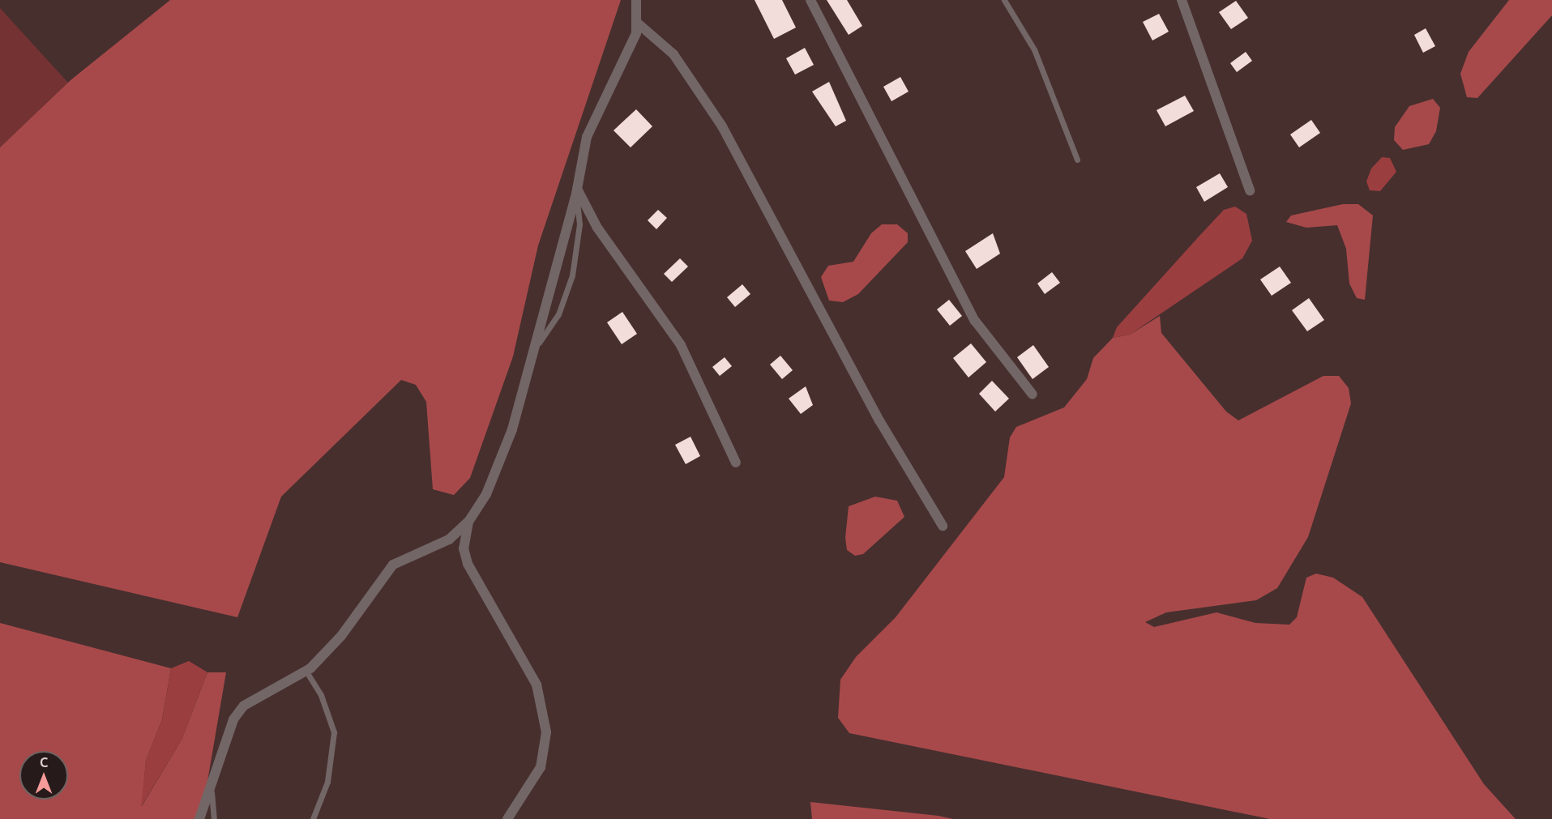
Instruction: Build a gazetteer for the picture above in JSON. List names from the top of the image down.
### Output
{
  "north": "top"
}
